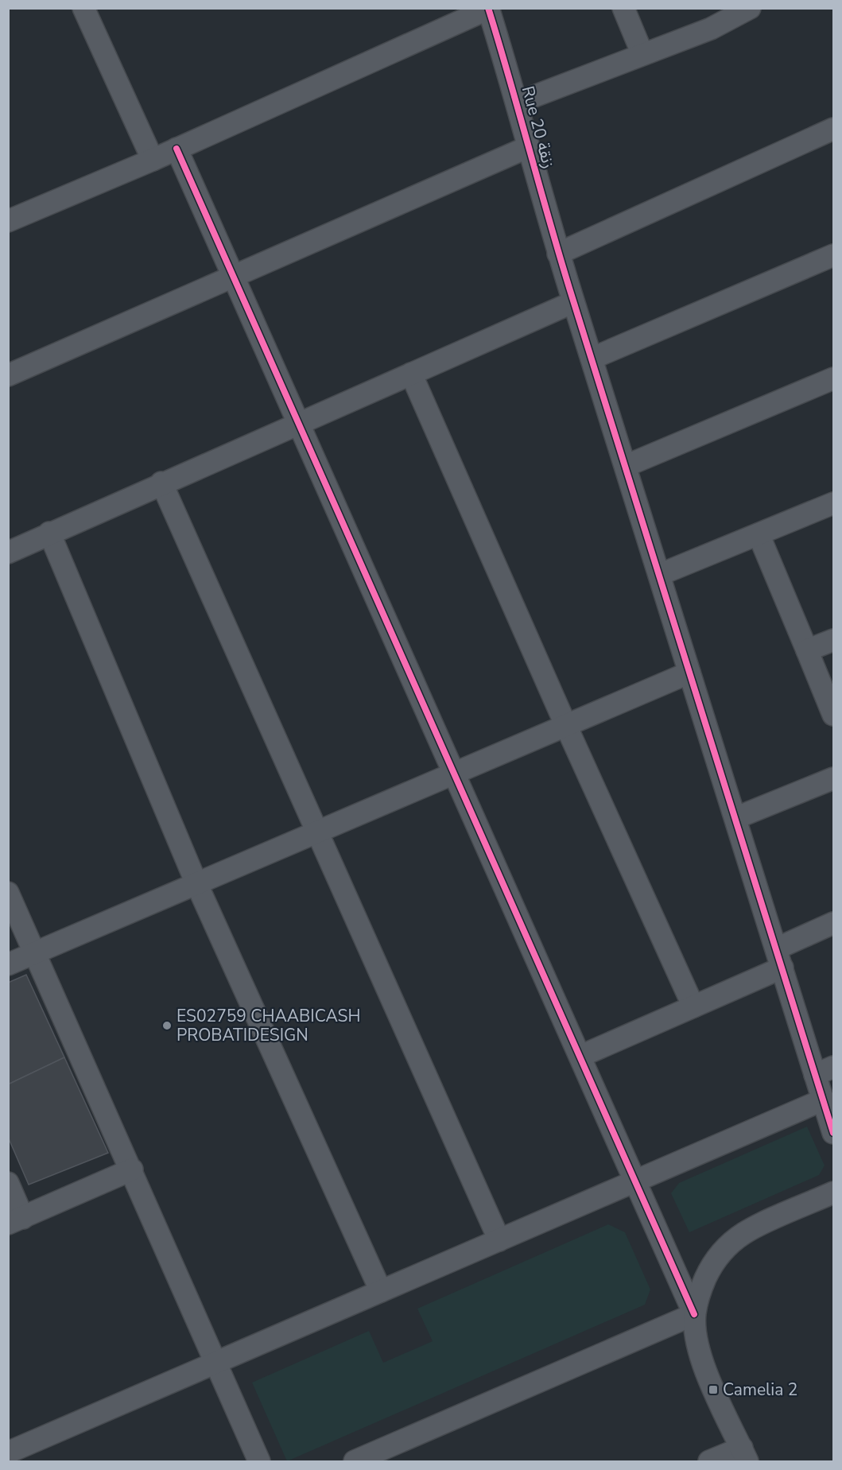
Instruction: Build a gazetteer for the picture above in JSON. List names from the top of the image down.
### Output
{
  "streets": {
    "street": ["Rue 20 زنقة"]
  },
  "places": {
    "other": ["ES02759 CHAABICASH PROBATIDESIGN"],
    "transit": ["Camelia 2"]
  }
}
